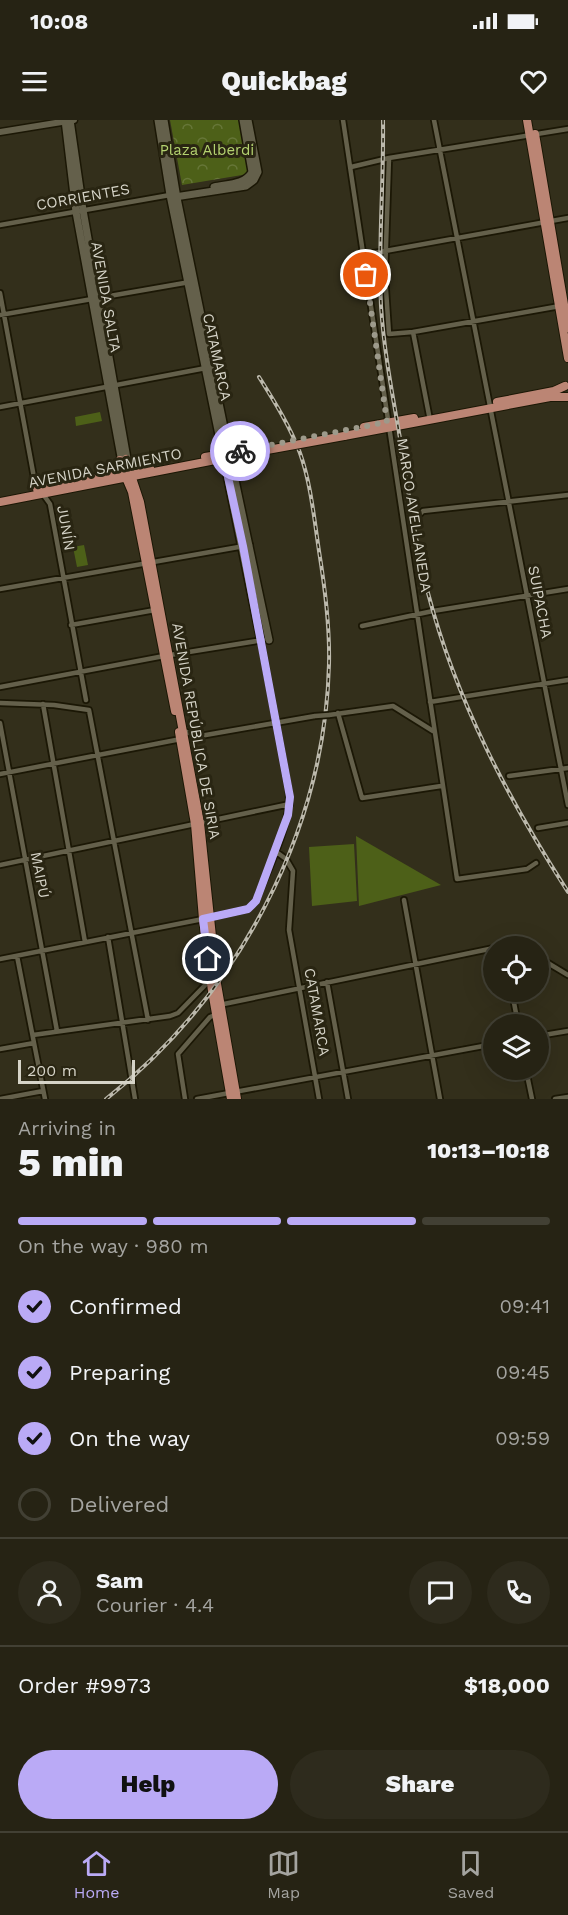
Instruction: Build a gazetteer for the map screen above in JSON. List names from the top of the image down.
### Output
{
  "streets": {
    "main road": [
      "CORRIENTES",
      "AVENIDA SALTA",
      "CATAMARCA",
      "AVENIDA SARMIENTO",
      "AVENIDA REPÚBLICA DE SIRIA"
    ],
    "street": [
      "MARCO AVELLANEDA",
      "JUNÍN",
      "SUIPACHA",
      "MAIPÚ"
    ]
  },
  "crossings": [
    ["CORRIENTES", "AVENIDA SALTA"],
    ["CORRIENTES", "CATAMARCA"],
    ["AVENIDA SALTA", "AVENIDA SARMIENTO"],
    ["AVENIDA SALTA", "AVENIDA REPÚBLICA DE SIRIA"],
    ["CATAMARCA", "AVENIDA SARMIENTO"],
    ["CATAMARCA", "AVENIDA REPÚBLICA DE SIRIA"],
    ["AVENIDA SARMIENTO", "MARCO AVELLANEDA"],
    ["AVENIDA SARMIENTO", "JUNÍN"],
    ["AVENIDA SARMIENTO", "SUIPACHA"],
    ["AVENIDA SARMIENTO", "AVENIDA REPÚBLICA DE SIRIA"]
  ],
  "parks": ["Plaza Alberdi"],
  "scale_bar": "200 m",
  "page": {
    "status": "10:08",
    "header": "Quickbag",
    "scale": "200 m",
    "heading": ["5 min", "Arriving in", "10:13–10:18"],
    "panel": [
      "Sam",
      "Courier · 4.4",
      "Order #9973",
      "$18,000"
    ],
    "bar": "On the way · 980 m",
    "list": [
      ["Confirmed", "09:41"],
      ["Preparing", "09:45"],
      ["On the way", "09:59"],
      "Delivered"
    ],
    "buttons": ["Help", "Share"],
    "tabs": ["Home", "Map", "Saved"]
  }
}
